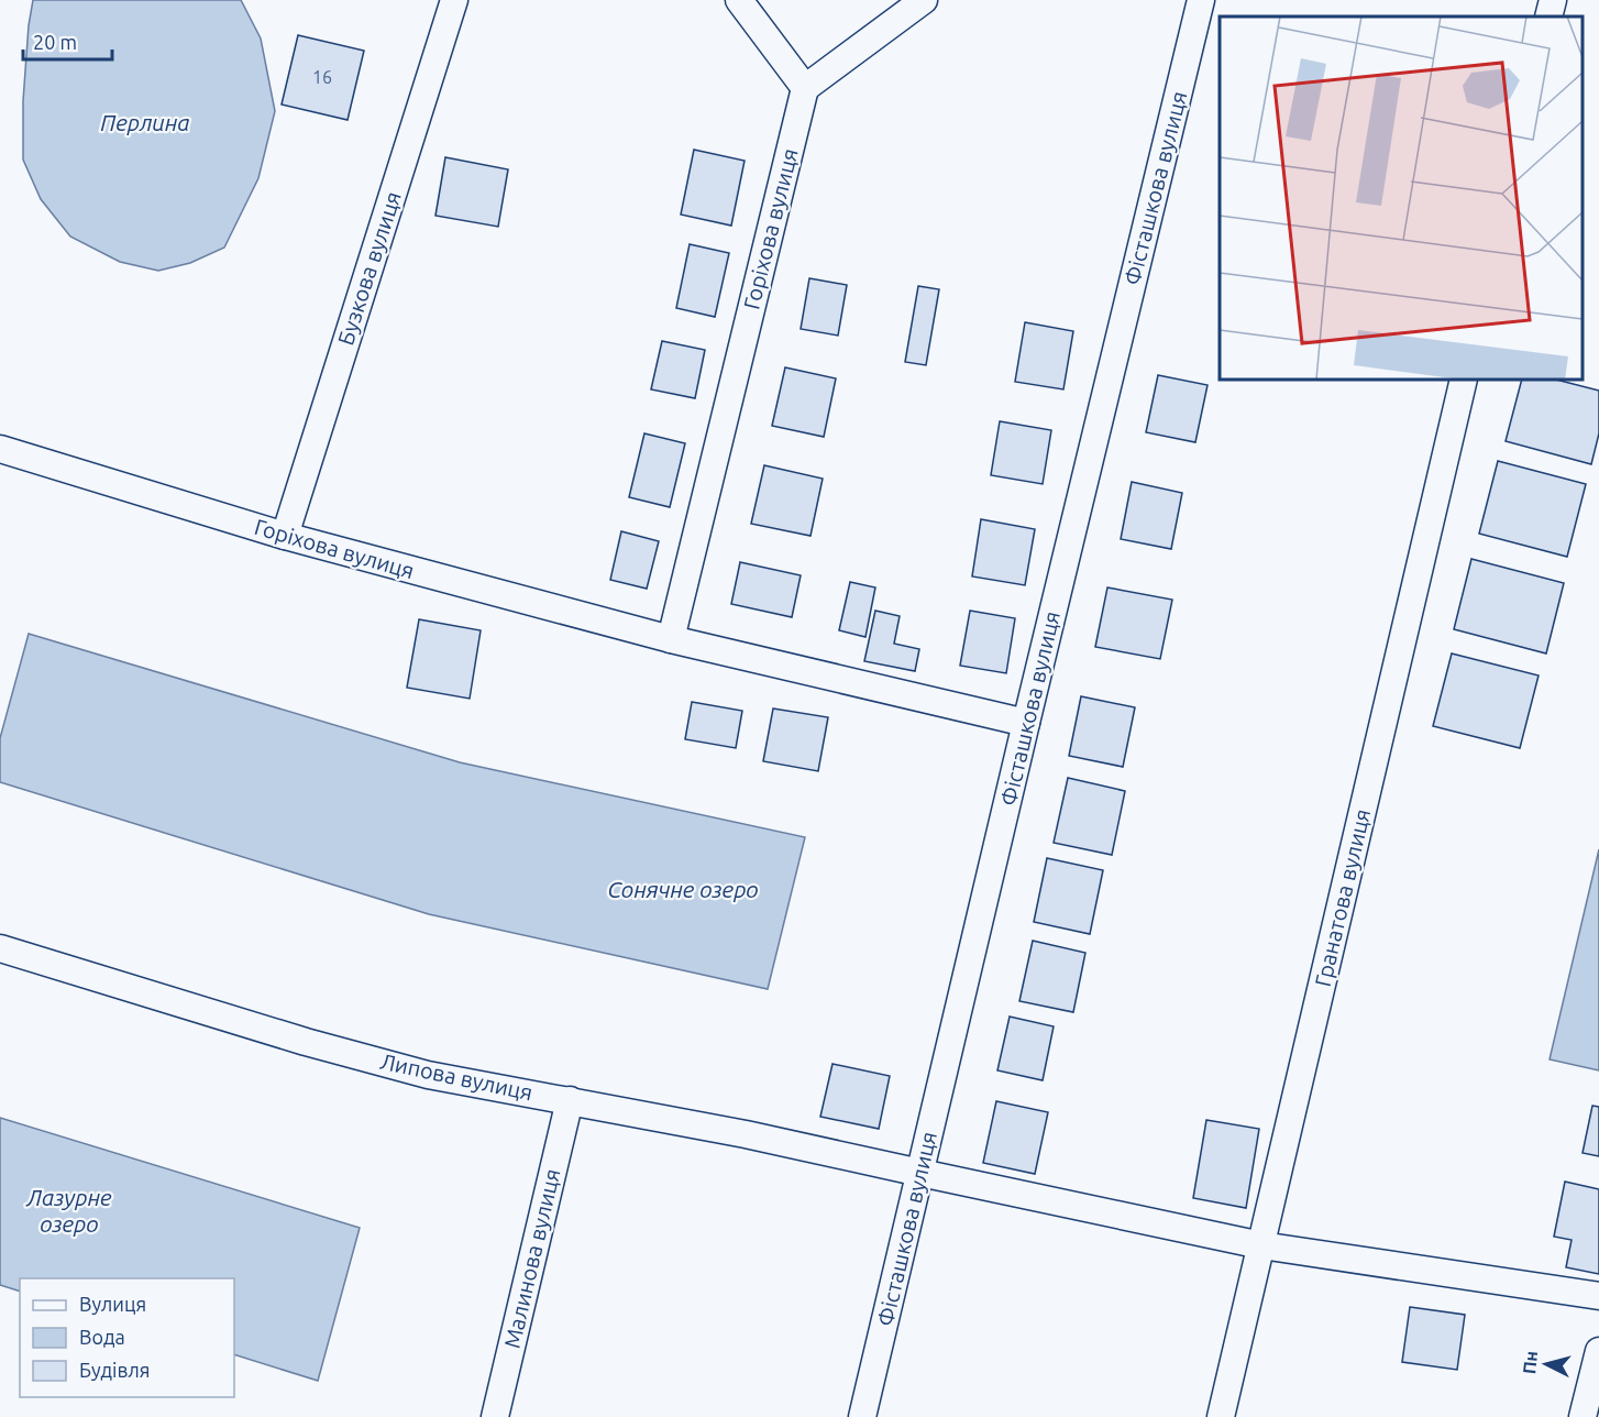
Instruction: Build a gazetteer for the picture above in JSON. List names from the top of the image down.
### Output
{
  "streets": {
    "street": [
      "Фісташкова вулиця",
      "Горіхова вулиця",
      "Бузкова вулиця",
      "Гранатова вулиця",
      "Липова вулиця",
      "Малинова вулиця"
    ]
  },
  "crossings": [
    ["Фісташкова вулиця", "Горіхова вулиця"],
    ["Фісташкова вулиця", "Липова вулиця"],
    ["Горіхова вулиця", "Бузкова вулиця"],
    ["Гранатова вулиця", "Липова вулиця"],
    ["Липова вулиця", "Малинова вулиця"]
  ],
  "water": ["Перлина", "Сонячне озеро", "Лазурне озеро"],
  "house_numbers": ["16"],
  "legend": ["Вулиця", "Вода", "Будівля"],
  "scale_bar": "20 m",
  "north": "left"
}
